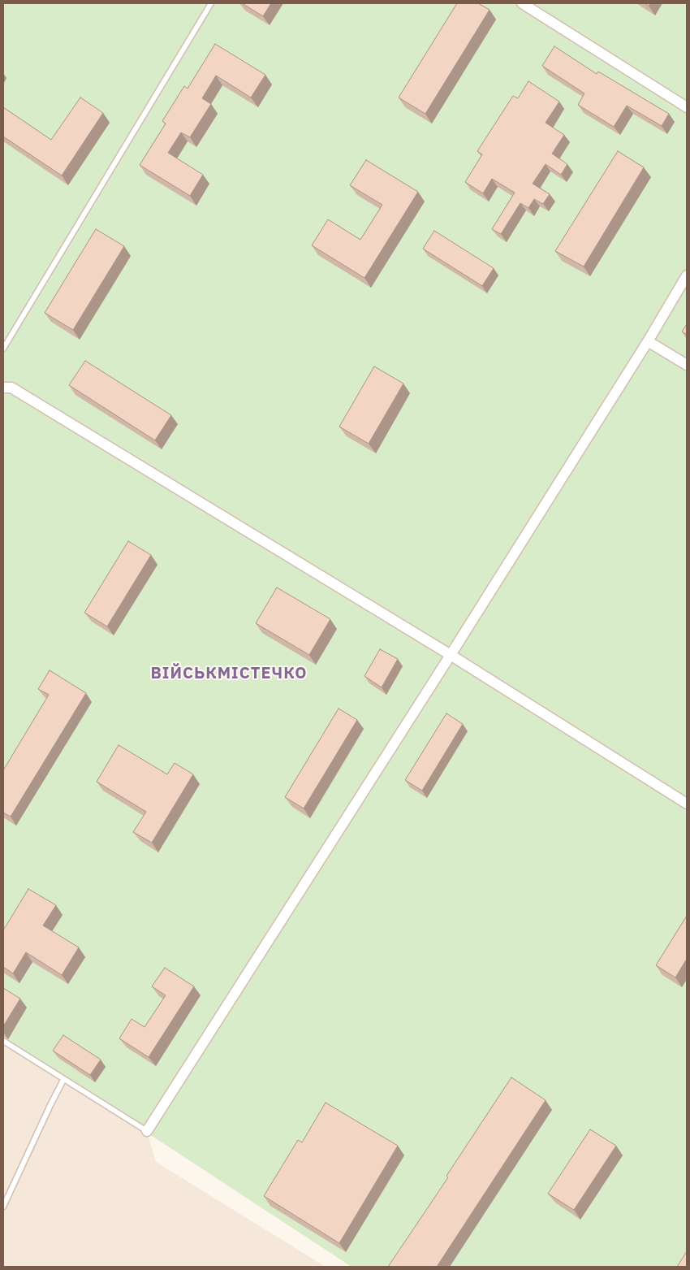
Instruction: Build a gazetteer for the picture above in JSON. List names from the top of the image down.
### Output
{
  "districts": ["ВІЙСЬКМІСТЕЧКО"]
}
